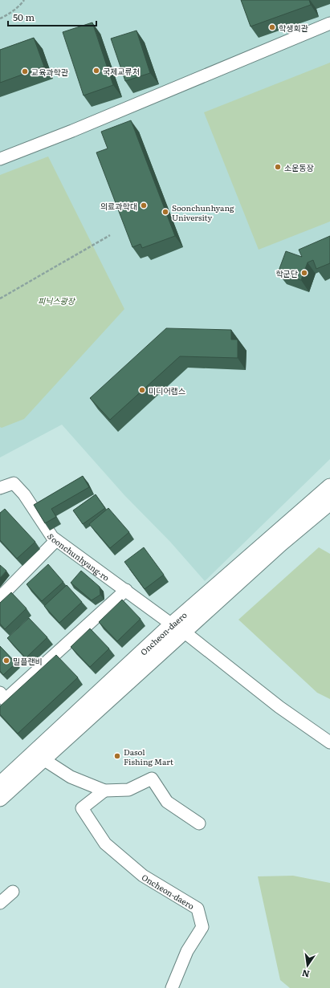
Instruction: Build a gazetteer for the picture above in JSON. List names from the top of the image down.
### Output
{
  "streets": {
    "main road": ["Oncheon-daero"],
    "street": ["Soonchunhyang-ro"]
  },
  "crossings": [
    ["Soonchunhyang-ro", "Oncheon-daero"]
  ],
  "parks": ["피닉스광장"],
  "places": [
    "학생회관",
    "국제교류처",
    "교육과학관",
    "소운동장",
    "의료과학대",
    "Soonchunhyang University",
    "학군단",
    "미디어랩스",
    "밀플랜비",
    "Dasol Fishing Mart"
  ],
  "scale_bar": "50 m",
  "north": "bottom"
}
